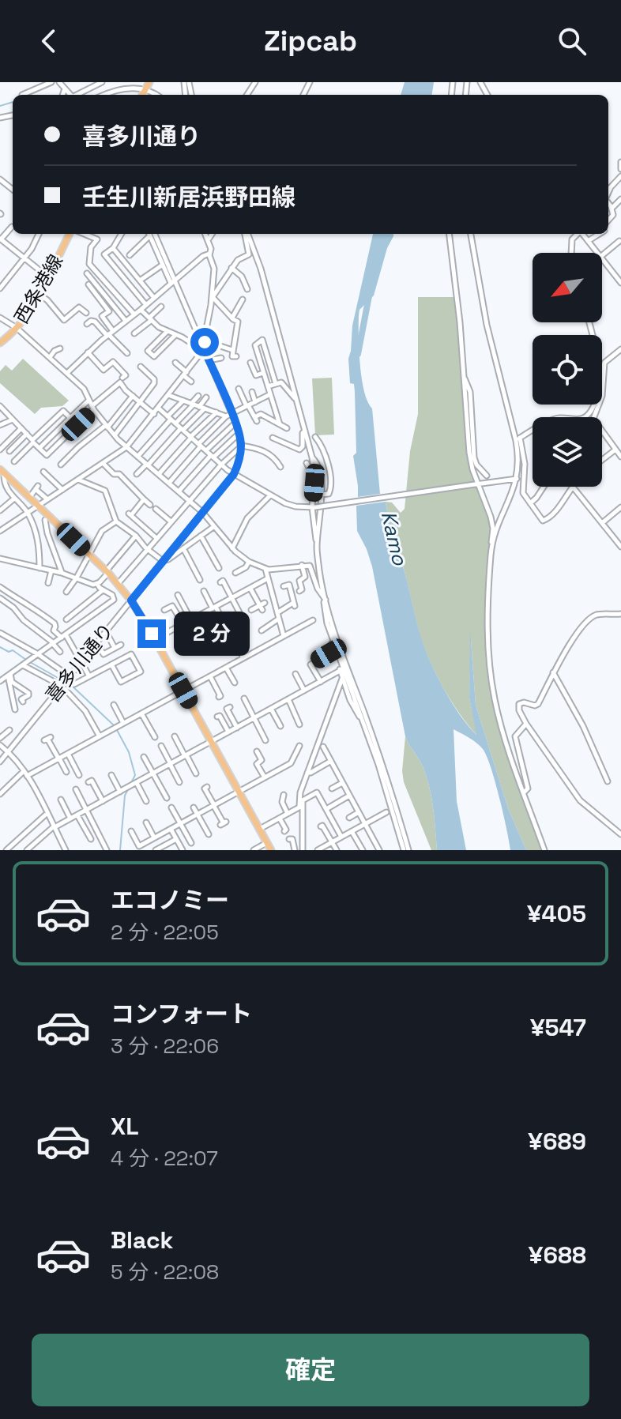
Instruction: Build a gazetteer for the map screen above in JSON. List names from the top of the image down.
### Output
{
  "streets": {
    "main road": ["西条港線"],
    "street": ["喜多川通り"]
  },
  "water": ["Kamo"],
  "north": "bottom left",
  "page": {
    "header": "Zipcab",
    "banner": ["喜多川通り", "壬生川新居浜野田線"],
    "bubble": "2 分",
    "list": [
      {
        "name": "エコノミー",
        "note": "2 分 · 22:05",
        "value": "¥405"
      },
      {
        "name": "コンフォート",
        "note": "3 分 · 22:06",
        "value": "¥547"
      },
      {
        "name": "XL",
        "note": "4 分 · 22:07",
        "value": "¥689"
      },
      {
        "name": "Black",
        "note": "5 分 · 22:08",
        "value": "¥688"
      }
    ],
    "buttons": "確定"
  }
}
